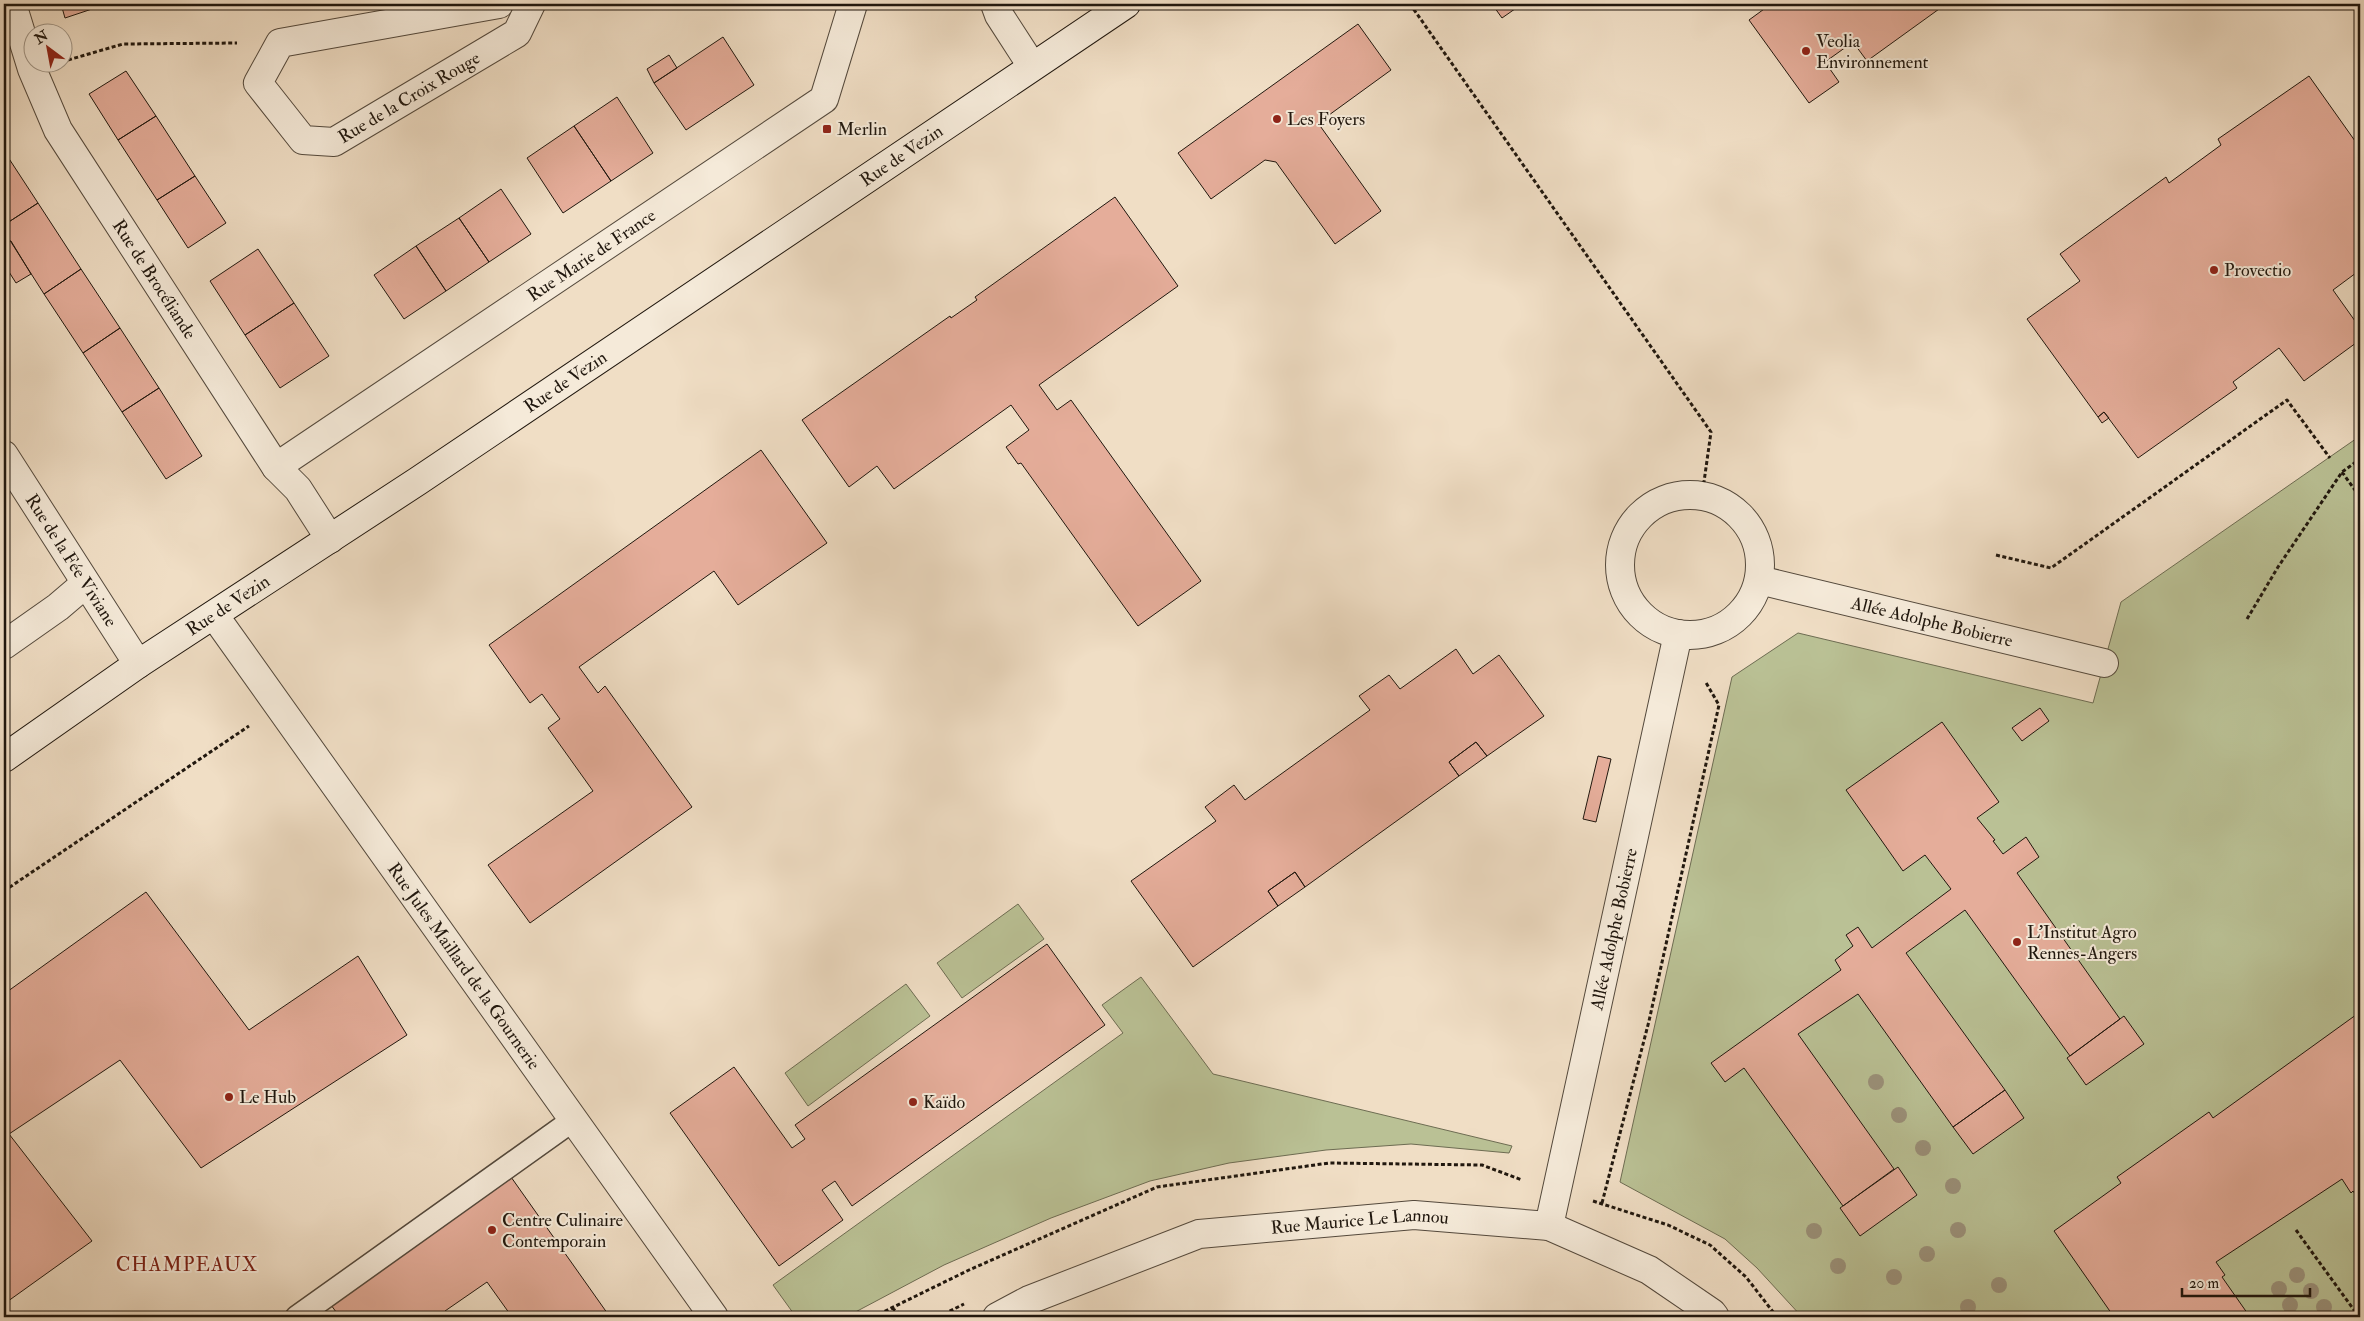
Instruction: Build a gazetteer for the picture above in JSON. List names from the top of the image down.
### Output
{
  "streets": {
    "street": [
      "Rue de la Croix Rouge",
      "Rue de Vezin",
      "Rue Marie de France",
      "Rue de Brocéliande",
      "Rue de la Fée Viviane",
      "Allée Adolphe Bobierre",
      "Rue Jules Maillard de la Gournerie",
      "Rue Maurice Le Lannou"
    ]
  },
  "crossings": [
    ["Rue de Vezin", "Rue de Brocéliande"],
    ["Rue de Vezin", "Rue de la Fée Viviane"],
    ["Rue de Vezin", "Rue Jules Maillard de la Gournerie"],
    ["Rue Marie de France", "Rue de Brocéliande"],
    ["Allée Adolphe Bobierre", "Rue Maurice Le Lannou"]
  ],
  "districts": ["CHAMPEAUX"],
  "places": {
    "other": [
      "Veolia Environnement",
      "Les Foyers",
      "Provectio",
      "L'Institut Agro Rennes-Angers",
      "Le Hub",
      "Kaïdo",
      "Centre Culinaire Contemporain"
    ],
    "transit": ["Merlin"]
  },
  "scale_bar": "20 m",
  "north": "top left"
}
